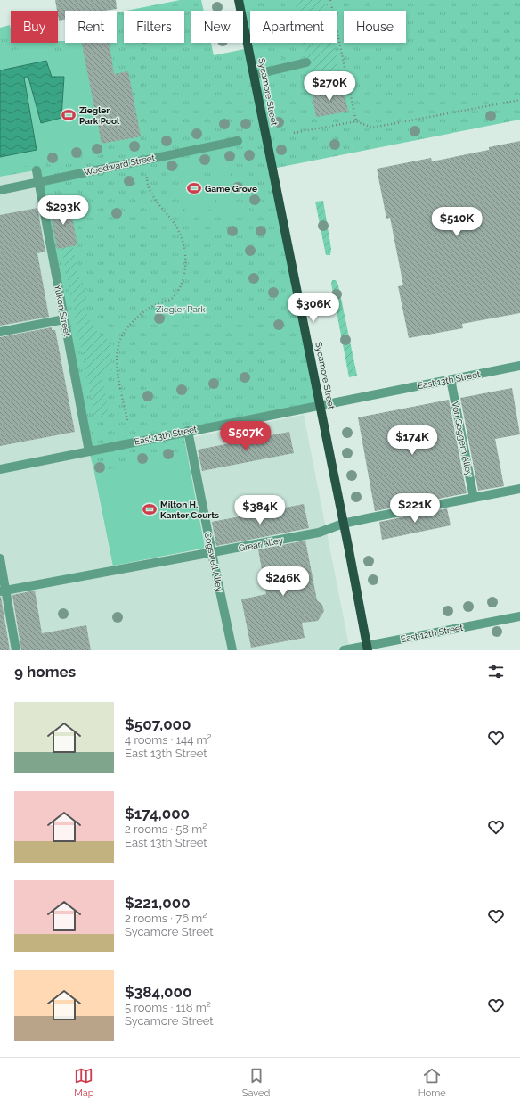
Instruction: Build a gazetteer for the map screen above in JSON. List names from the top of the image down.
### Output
{
  "streets": {
    "main road": ["Sycamore Street"],
    "street": [
      "Woodward Street",
      "Yukon Street",
      "East 13th Street",
      "Von Seggern Alley",
      "Grear Alley",
      "Cogswell Alley",
      "East 12th Street"
    ]
  },
  "crossings": [
    ["Sycamore Street", "East 13th Street"],
    ["Sycamore Street", "Grear Alley"],
    ["Sycamore Street", "East 12th Street"],
    ["Woodward Street", "Yukon Street"],
    ["Yukon Street", "East 13th Street"],
    ["East 13th Street", "Von Seggern Alley"],
    ["East 13th Street", "Cogswell Alley"],
    ["Von Seggern Alley", "Grear Alley"],
    ["Grear Alley", "Cogswell Alley"]
  ],
  "parks": ["Ziegler Park"],
  "places": {
    "sports": ["Ziegler Park Pool", "Game Grove", "Milton H. Kantor Courts"]
  },
  "page": {
    "chip": [
      "Buy",
      "Rent",
      "Filters",
      "New",
      "Apartment",
      "House"
    ],
    "price": [
      "$270K",
      "$293K",
      "$510K",
      "$306K",
      "$507K",
      "$174K",
      "$221K",
      "$384K",
      "$246K"
    ],
    "heading": "9 homes",
    "list": [
      {
        "name": "$507,000",
        "note": "4 rooms · 144 m² · East 13th Street"
      },
      {
        "name": "$174,000",
        "note": "2 rooms · 58 m² · East 13th Street"
      },
      {
        "name": "$221,000",
        "note": "2 rooms · 76 m² · Sycamore Street"
      },
      {
        "name": "$384,000",
        "note": "5 rooms · 118 m² · Sycamore Street"
      }
    ],
    "tabs": ["Map", "Saved", "Home"]
  }
}
